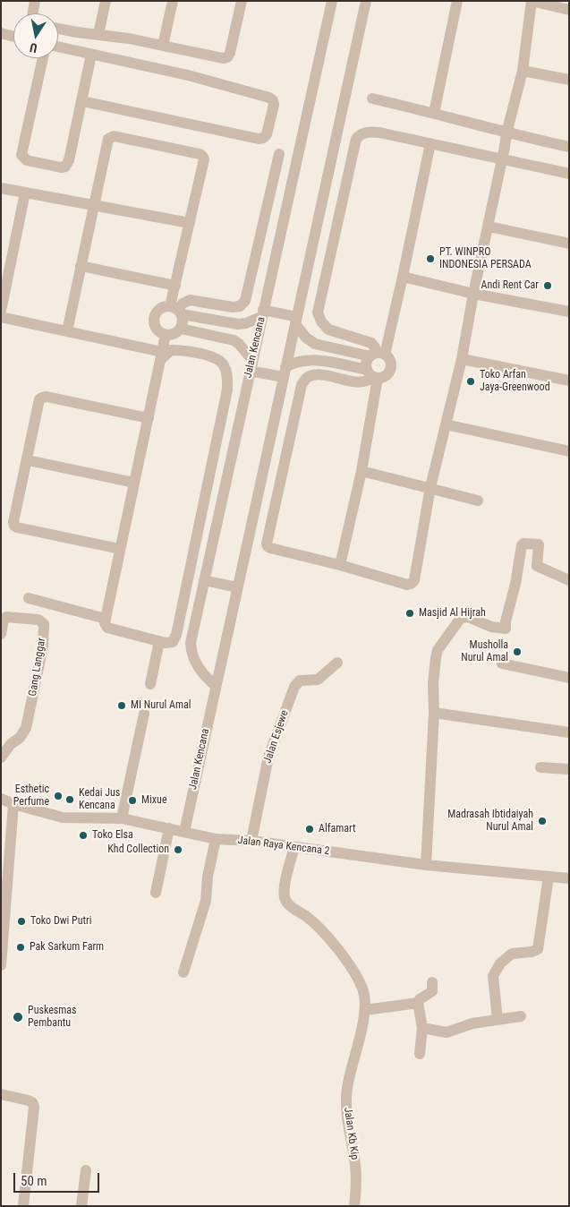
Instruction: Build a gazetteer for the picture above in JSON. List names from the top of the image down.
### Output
{
  "streets": {
    "street": [
      "Jalan Kencana",
      "Gang Langgar",
      "Jalan Esjewe",
      "Jalan Raya Kencana 2",
      "Jalan Kb Kip"
    ]
  },
  "crossings": [
    ["Jalan Kencana", "Jalan Raya Kencana 2"],
    ["Jalan Esjewe", "Jalan Raya Kencana 2"]
  ],
  "places": [
    "PT. WINPRO INDONESIA PERSADA",
    "Andi Rent Car",
    "Toko Arfan Jaya-Greenwood",
    "Masjid Al Hijrah",
    "Musholla Nurul Amal",
    "MI Nurul Amal",
    "Esthetic Perfume",
    "Kedai Jus Kencana",
    "Mixue",
    "Madrasah Ibtidaiyah Nurul Amal",
    "Alfamart",
    "Toko Elsa",
    "Khd Collection",
    "Toko Dwi Putri",
    "Pak Sarkum Farm",
    "Puskesmas Pembantu"
  ],
  "scale_bar": "50 m",
  "north": "bottom"
}
